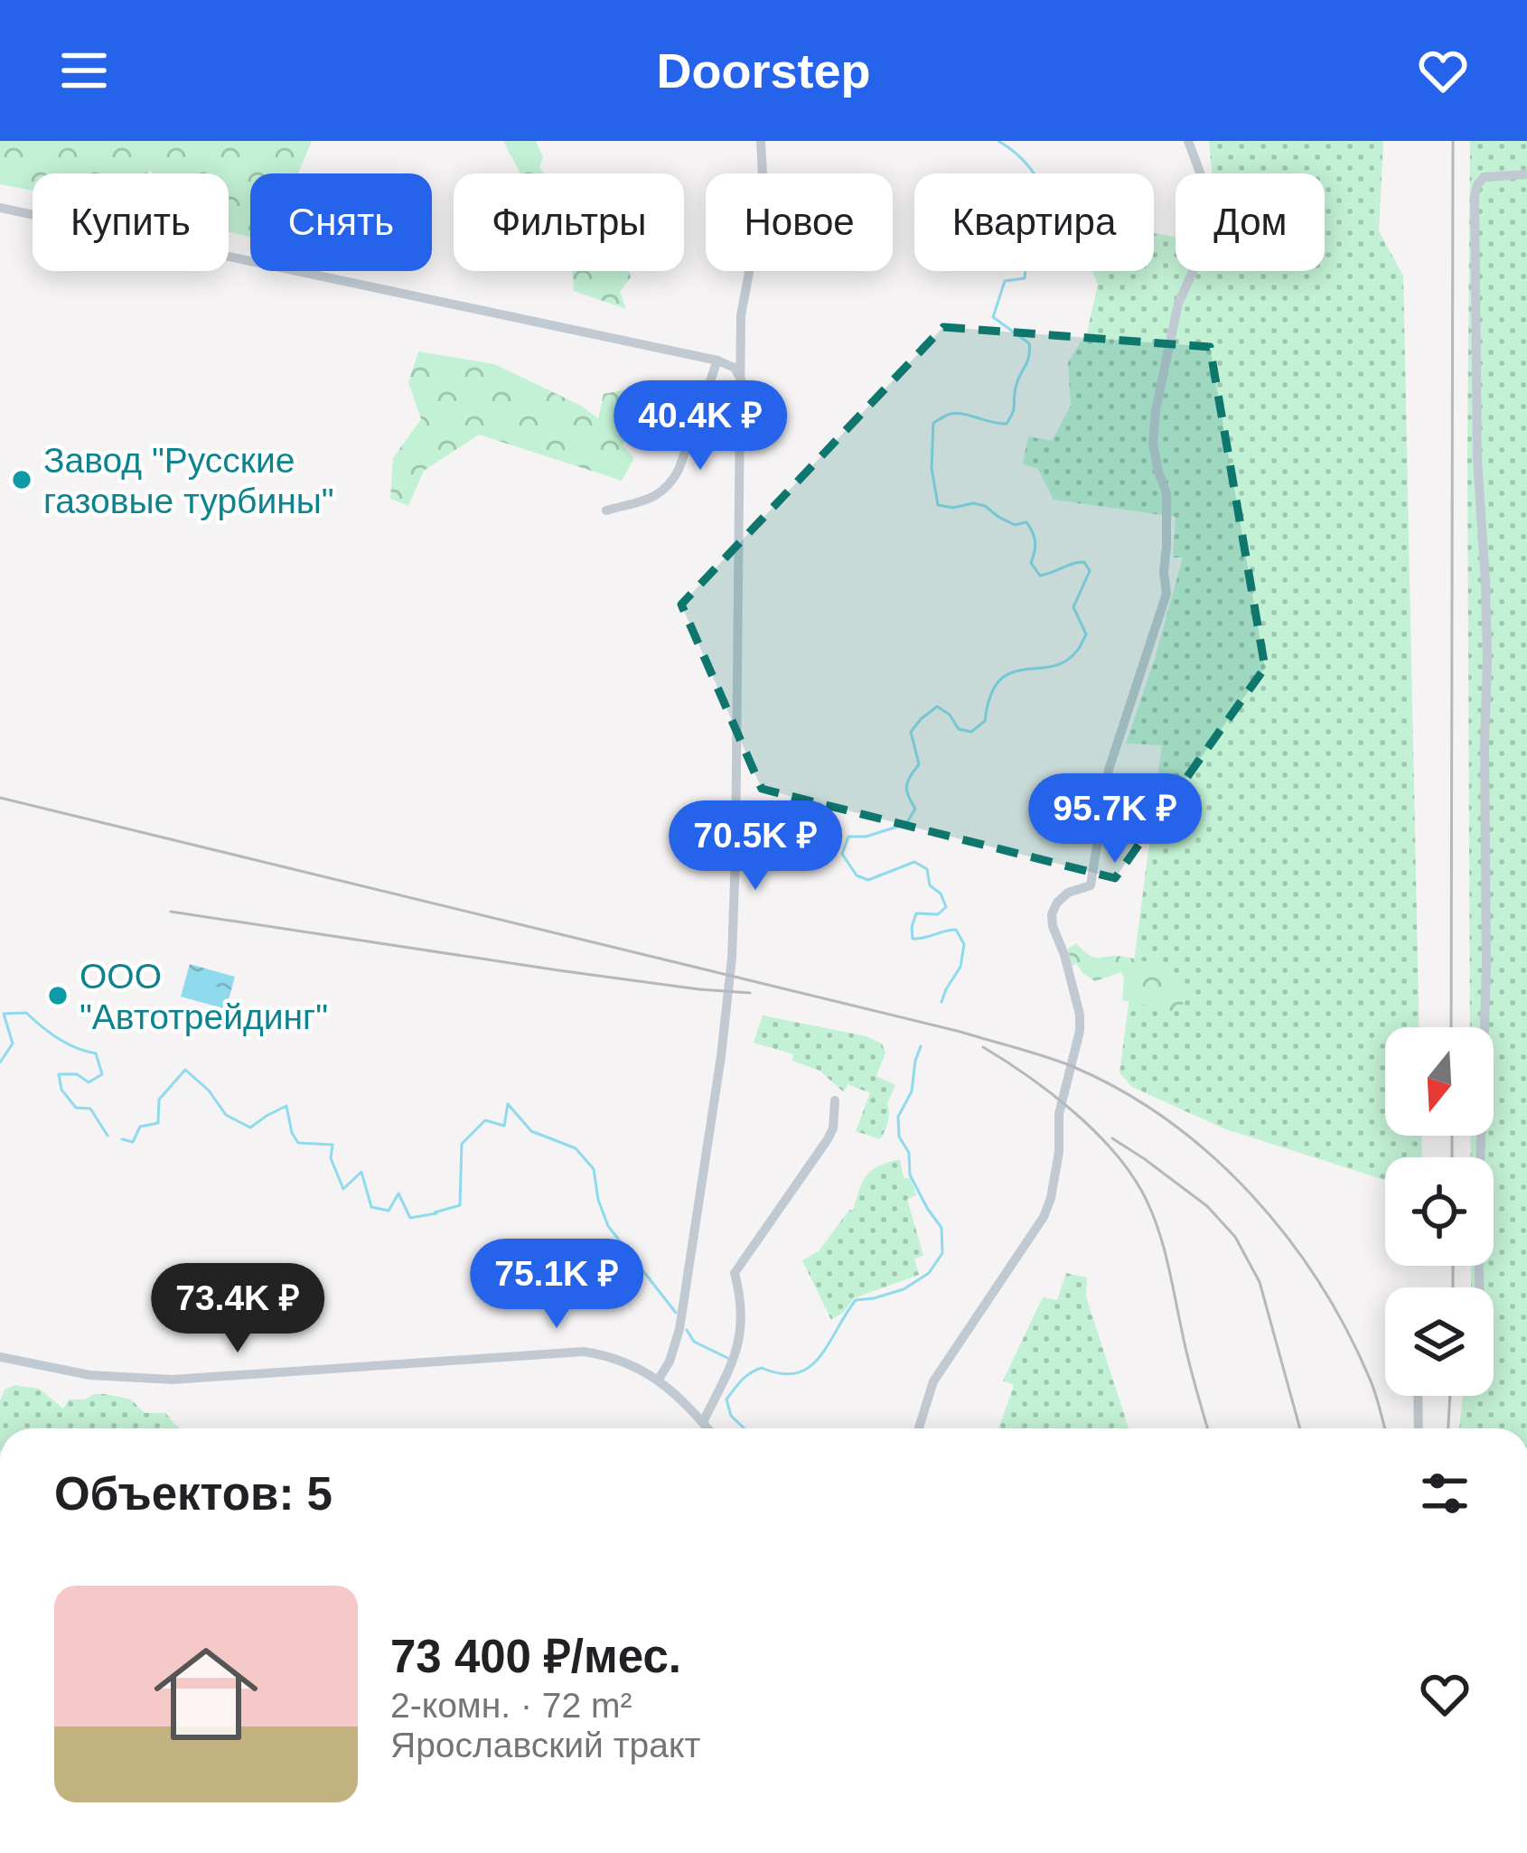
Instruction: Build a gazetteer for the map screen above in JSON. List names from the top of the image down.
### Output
{
  "places": ["Завод \"Русские газовые турбины\"", "ООО \"Автотрейдинг\""],
  "north": "bottom",
  "page": {
    "header": "Doorstep",
    "chip": [
      "Купить",
      "Снять",
      "Фильтры",
      "Новое",
      "Квартира",
      "Дом"
    ],
    "price": [
      "40.4K ₽",
      "95.7K ₽",
      "70.5K ₽",
      "75.1K ₽",
      "73.4K ₽"
    ],
    "heading": "Объектов: 5",
    "list": [
      {
        "name": "73 400 ₽/мес.",
        "note": "2-комн. · 72 m² · Ярославский тракт"
      }
    ]
  }
}
